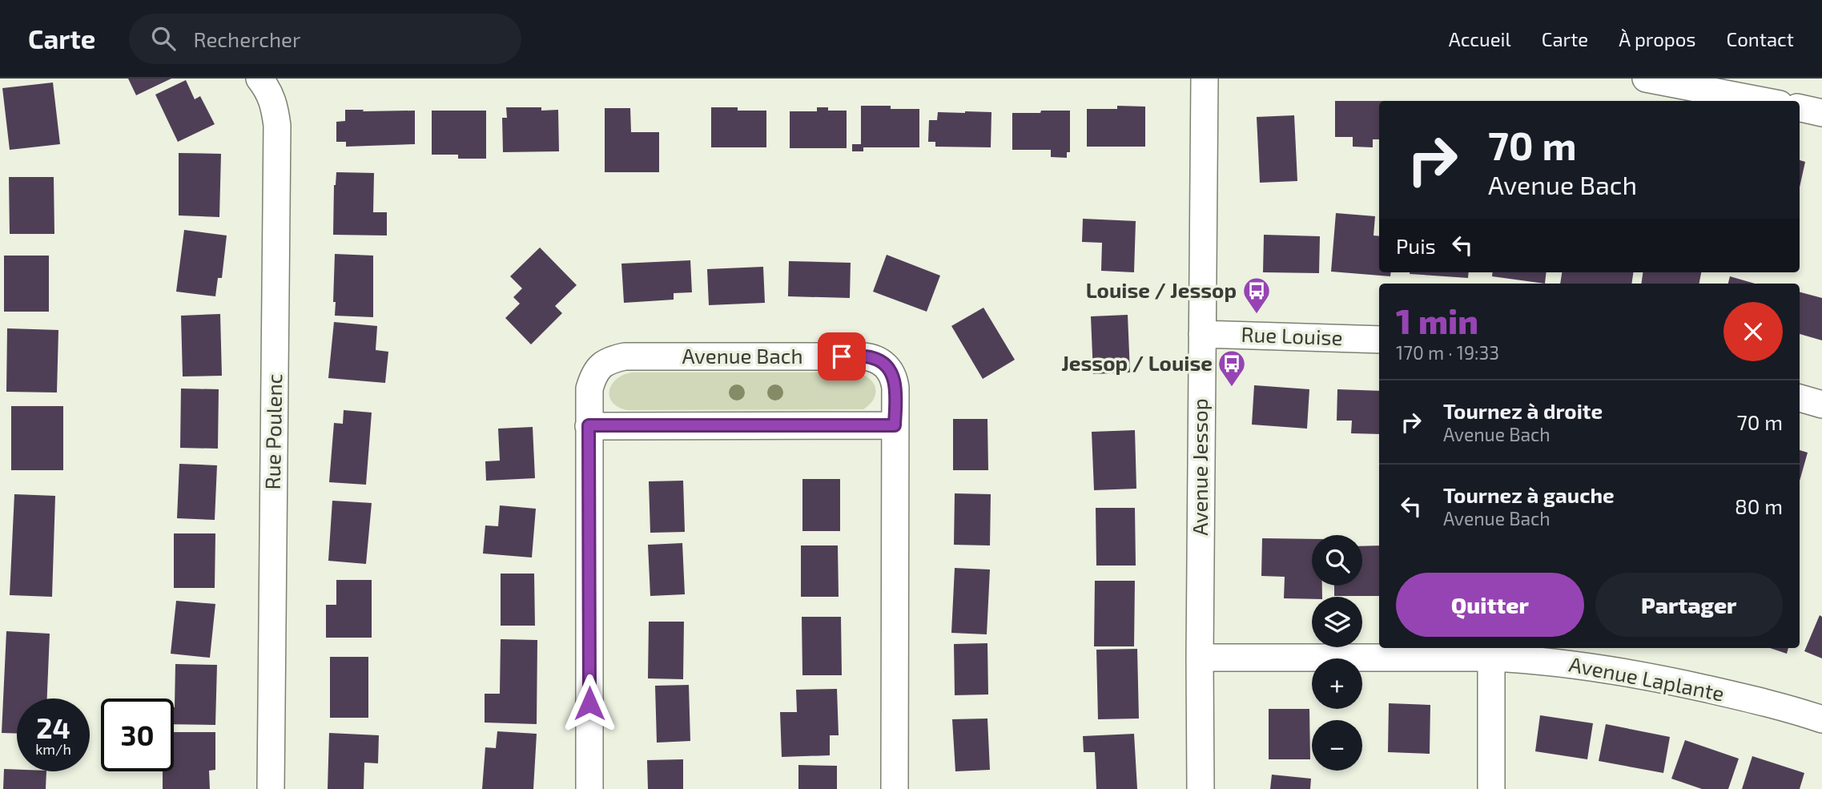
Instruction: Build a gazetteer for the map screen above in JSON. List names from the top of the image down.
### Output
{
  "streets": {
    "street": [
      "Rue Louise",
      "Avenue Bach",
      "Rue Poulenc",
      "Avenue Jessop",
      "Avenue Laplante"
    ]
  },
  "crossings": [
    ["Rue Louise", "Avenue Jessop"],
    ["Avenue Jessop", "Avenue Laplante"]
  ],
  "places": {
    "bus stop": ["Louise / Jessop", "Jessop / Louise"]
  },
  "page": {
    "header": "Carte",
    "search": "Rechercher",
    "nav": [
      "Accueil",
      "Carte",
      "À propos",
      "Contact"
    ],
    "turn": ["70 m", "Avenue Bach"],
    "then": "Puis",
    "heading": ["1 min", "170 m · 19:33"],
    "list": [
      {
        "name": "Tournez à droite",
        "note": "Avenue Bach",
        "value": "70 m"
      },
      {
        "name": "Tournez à gauche",
        "note": "Avenue Bach",
        "value": "80 m"
      }
    ],
    "map_buttons": ["+", "−"],
    "buttons": ["Quitter", "Partager"],
    "speed": "24 km/h",
    "limit": "30"
  }
}
